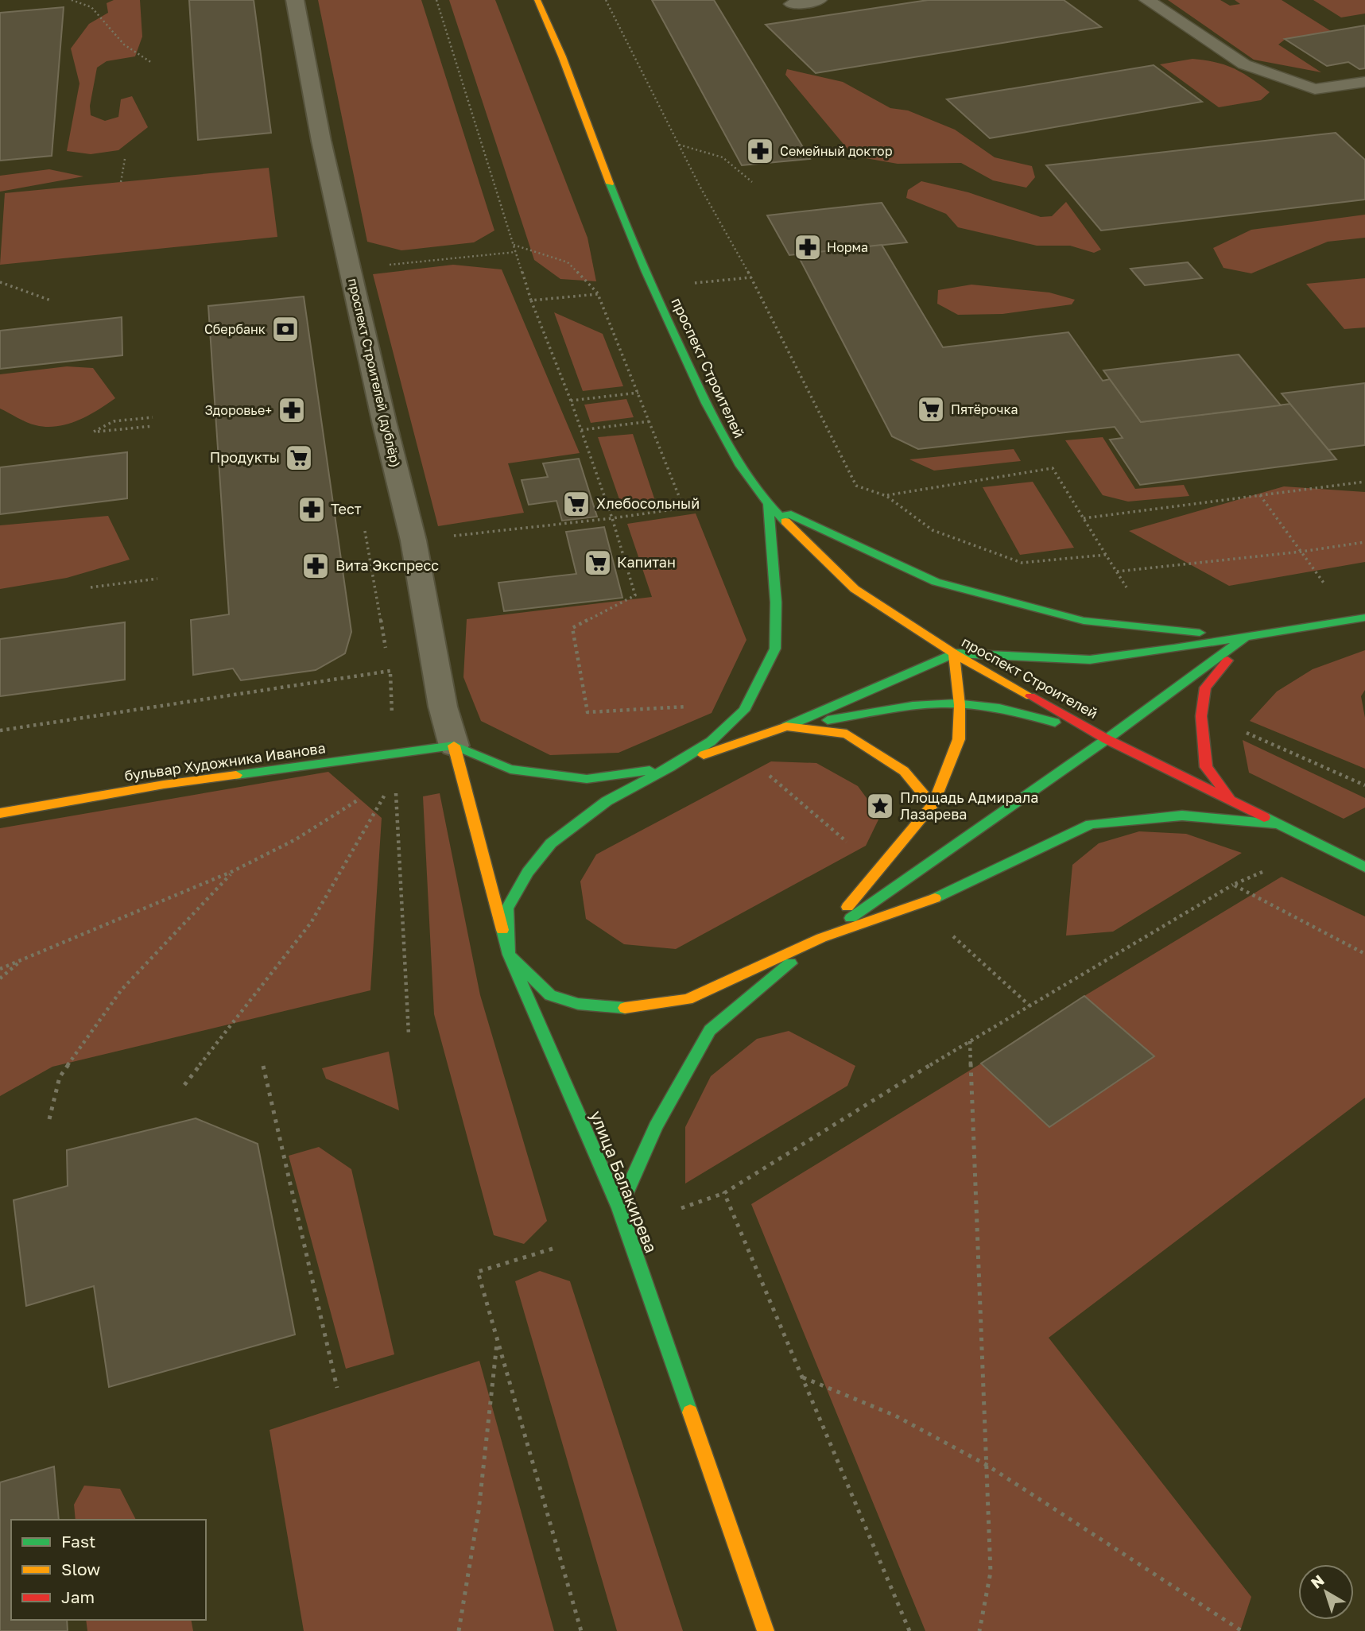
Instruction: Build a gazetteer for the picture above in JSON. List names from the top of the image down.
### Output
{
  "streets": {
    "street": [
      "проспект Строителей",
      "проспект Строителей (дублёр)",
      "бульвар Художника Иванова",
      "улица Балакирева"
    ]
  },
  "crossings": [
    ["проспект Строителей (дублёр)", "бульвар Художника Иванова"],
    ["проспект Строителей (дублёр)", "улица Балакирева"],
    ["бульвар Художника Иванова", "улица Балакирева"]
  ],
  "places": {
    "pharmacy": [
      "Семейный доктор",
      "Норма",
      "Здоровье+",
      "Тест",
      "Вита Экспресс"
    ],
    "bank": ["Сбербанк"],
    "supermarket": [
      "Пятёрочка",
      "Продукты",
      "Хлебосольный",
      "Капитан"
    ],
    "place": ["Площадь Адмирала Лазарева"]
  },
  "legend": ["Fast", "Slow", "Jam"],
  "north": "top left"
}
